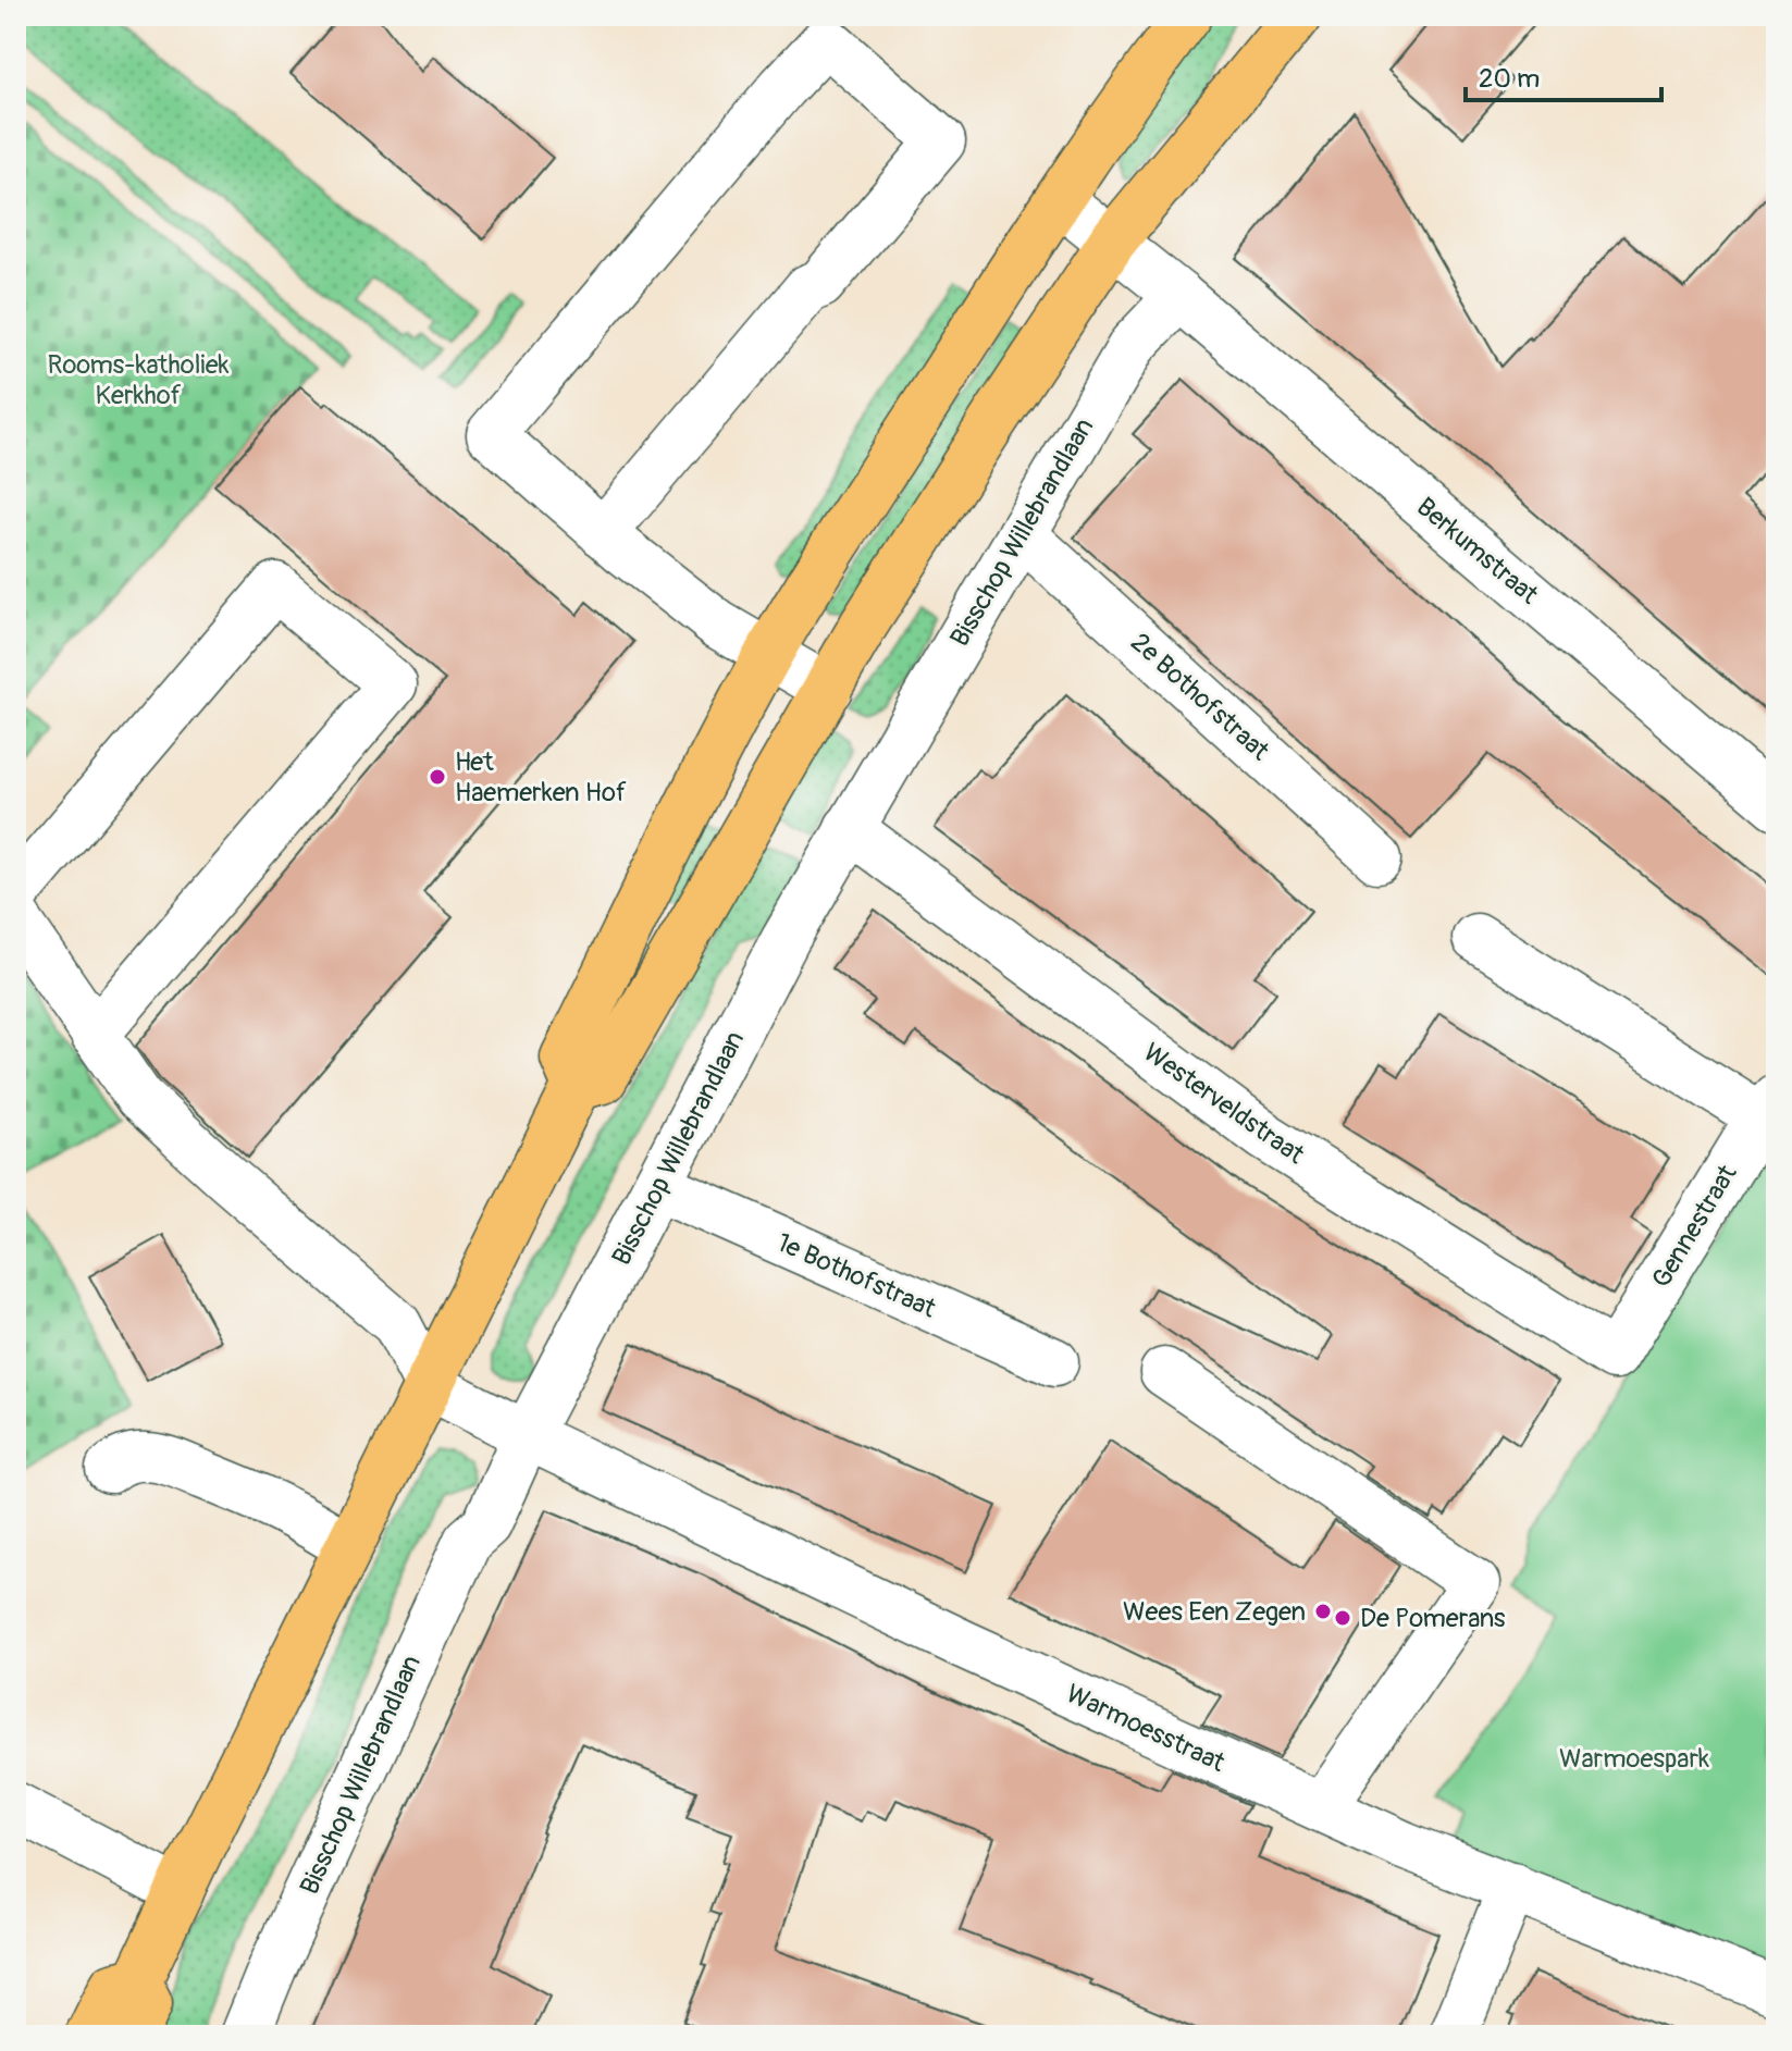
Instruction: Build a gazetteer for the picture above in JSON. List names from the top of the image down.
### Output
{
  "streets": {
    "street": [
      "Bisschop Willebrandlaan",
      "Berkumstraat",
      "2e Bothofstraat",
      "Westerveldstraat",
      "Gennestraat",
      "1e Bothofstraat",
      "Warmoesstraat"
    ]
  },
  "crossings": [
    ["Bisschop Willebrandlaan", "Berkumstraat"],
    ["Bisschop Willebrandlaan", "2e Bothofstraat"],
    ["Bisschop Willebrandlaan", "Westerveldstraat"],
    ["Bisschop Willebrandlaan", "1e Bothofstraat"],
    ["Bisschop Willebrandlaan", "Warmoesstraat"],
    ["Westerveldstraat", "Gennestraat"]
  ],
  "parks": ["Rooms-katholiek Kerkhof", "Warmoespark"],
  "places": ["Het Haemerken Hof", "Wees Een Zegen", "De Pomerans"],
  "scale_bar": "20 m"
}
